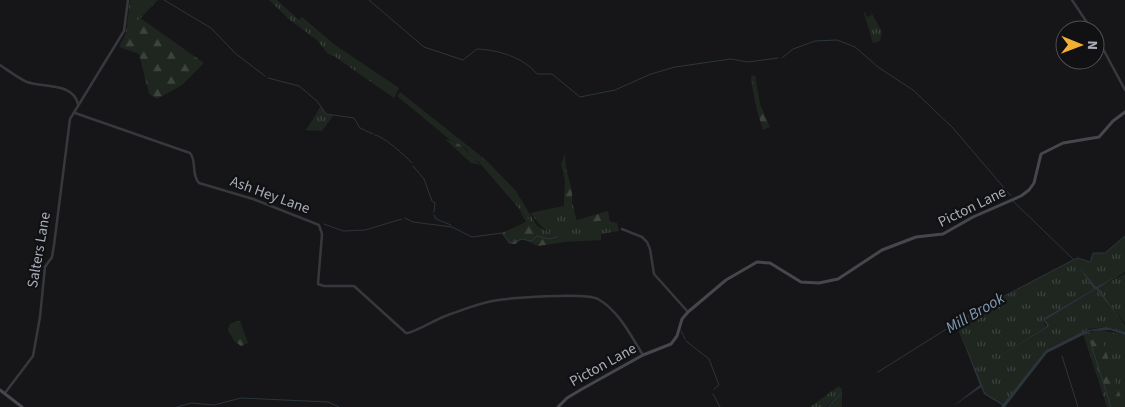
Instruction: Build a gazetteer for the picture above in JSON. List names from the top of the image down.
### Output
{
  "streets": {
    "street": ["Ash Hey Lane", "Picton Lane", "Salters Lane"]
  },
  "crossings": [
    ["Ash Hey Lane", "Picton Lane"],
    ["Ash Hey Lane", "Salters Lane"]
  ],
  "water": ["Mill Brook"],
  "north": "right"
}
